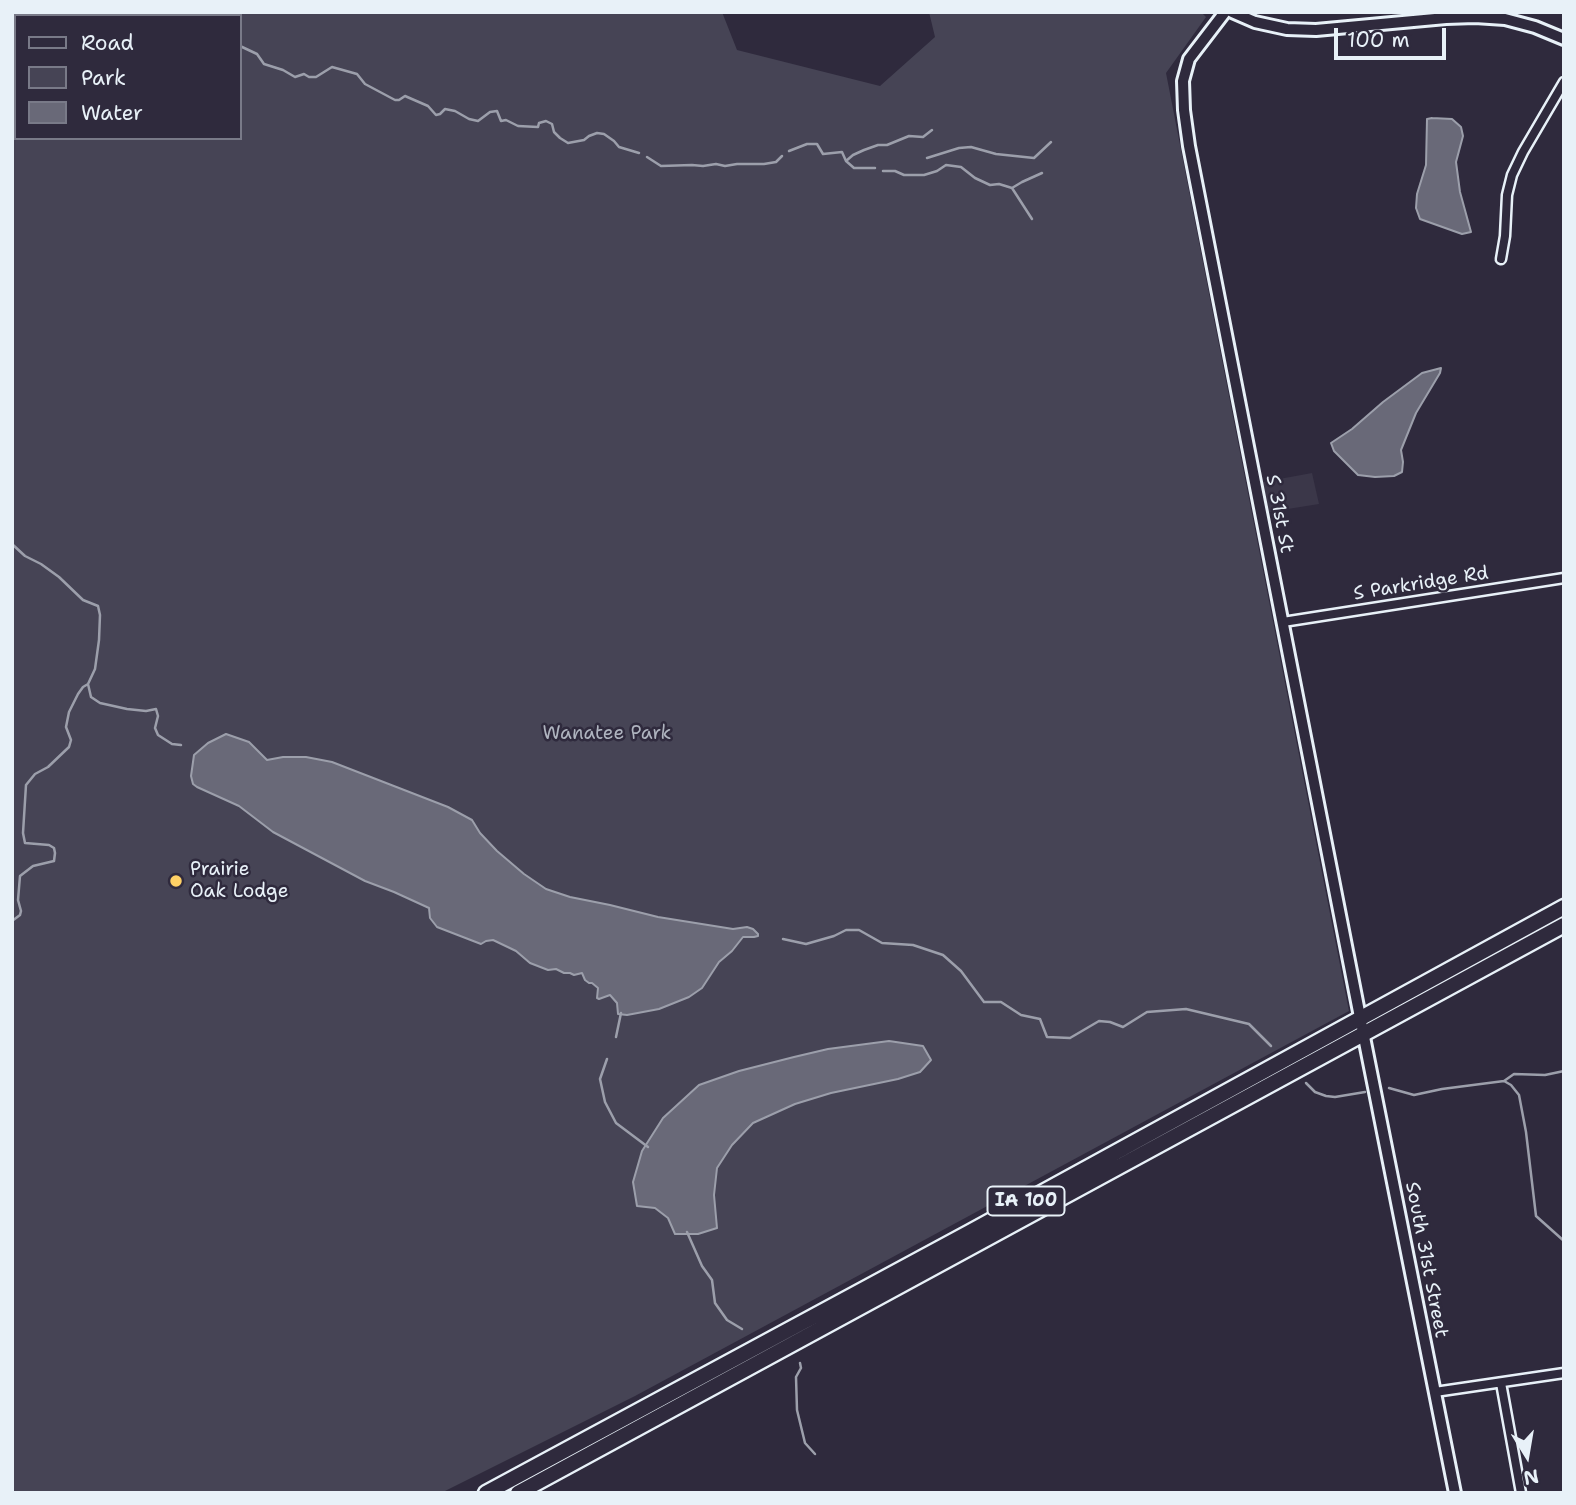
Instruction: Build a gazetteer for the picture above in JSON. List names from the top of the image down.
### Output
{
  "streets": {
    "highway": ["IA 100"],
    "street": ["S 31st St", "S Parkridge Rd", "South 31st Street"]
  },
  "crossings": [
    ["S 31st St", "S Parkridge Rd"],
    ["S 31st St", "IA 100"],
    ["S 31st St", "South 31st Street"],
    ["IA 100", "South 31st Street"]
  ],
  "parks": ["Wanatee Park"],
  "places": ["Prairie Oak Lodge"],
  "legend": ["Road", "Park", "Water"],
  "scale_bar": "100 m",
  "north": "bottom"
}
